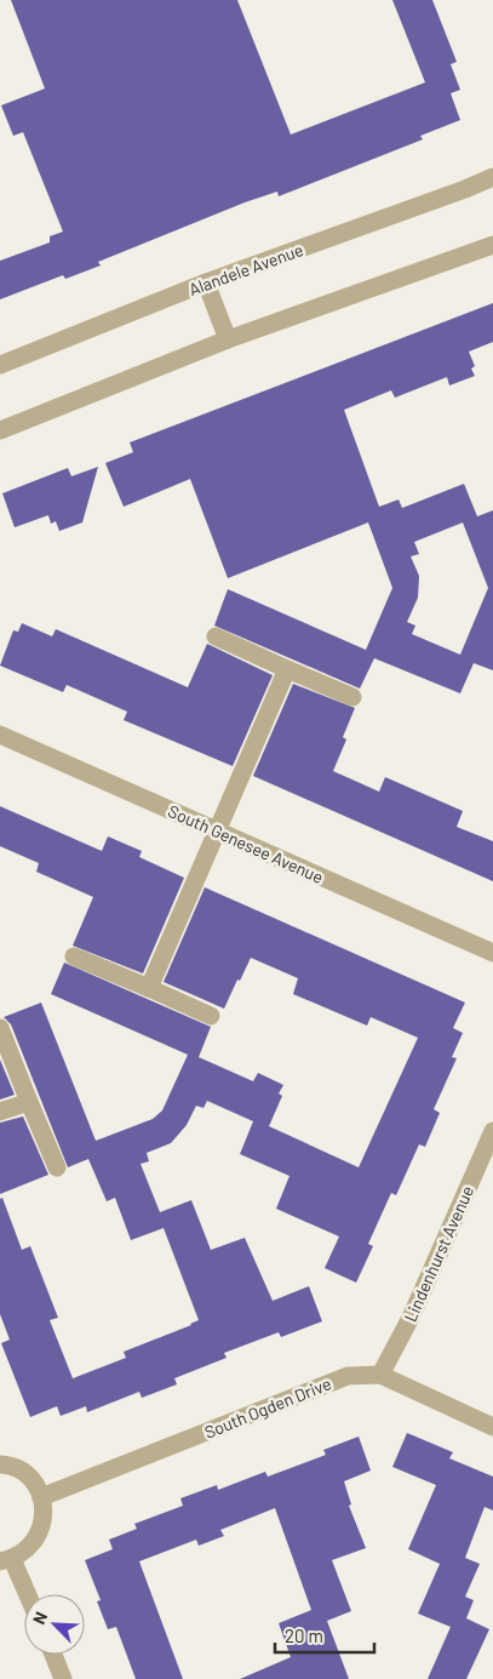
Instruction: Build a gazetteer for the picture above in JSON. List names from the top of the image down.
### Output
{
  "streets": {
    "street": [
      "Alandele Avenue",
      "South Genesee Avenue",
      "Lindenhurst Avenue",
      "South Ogden Drive"
    ]
  },
  "crossings": [
    ["Lindenhurst Avenue", "South Ogden Drive"]
  ],
  "scale_bar": "20 m",
  "north": "top left"
}
